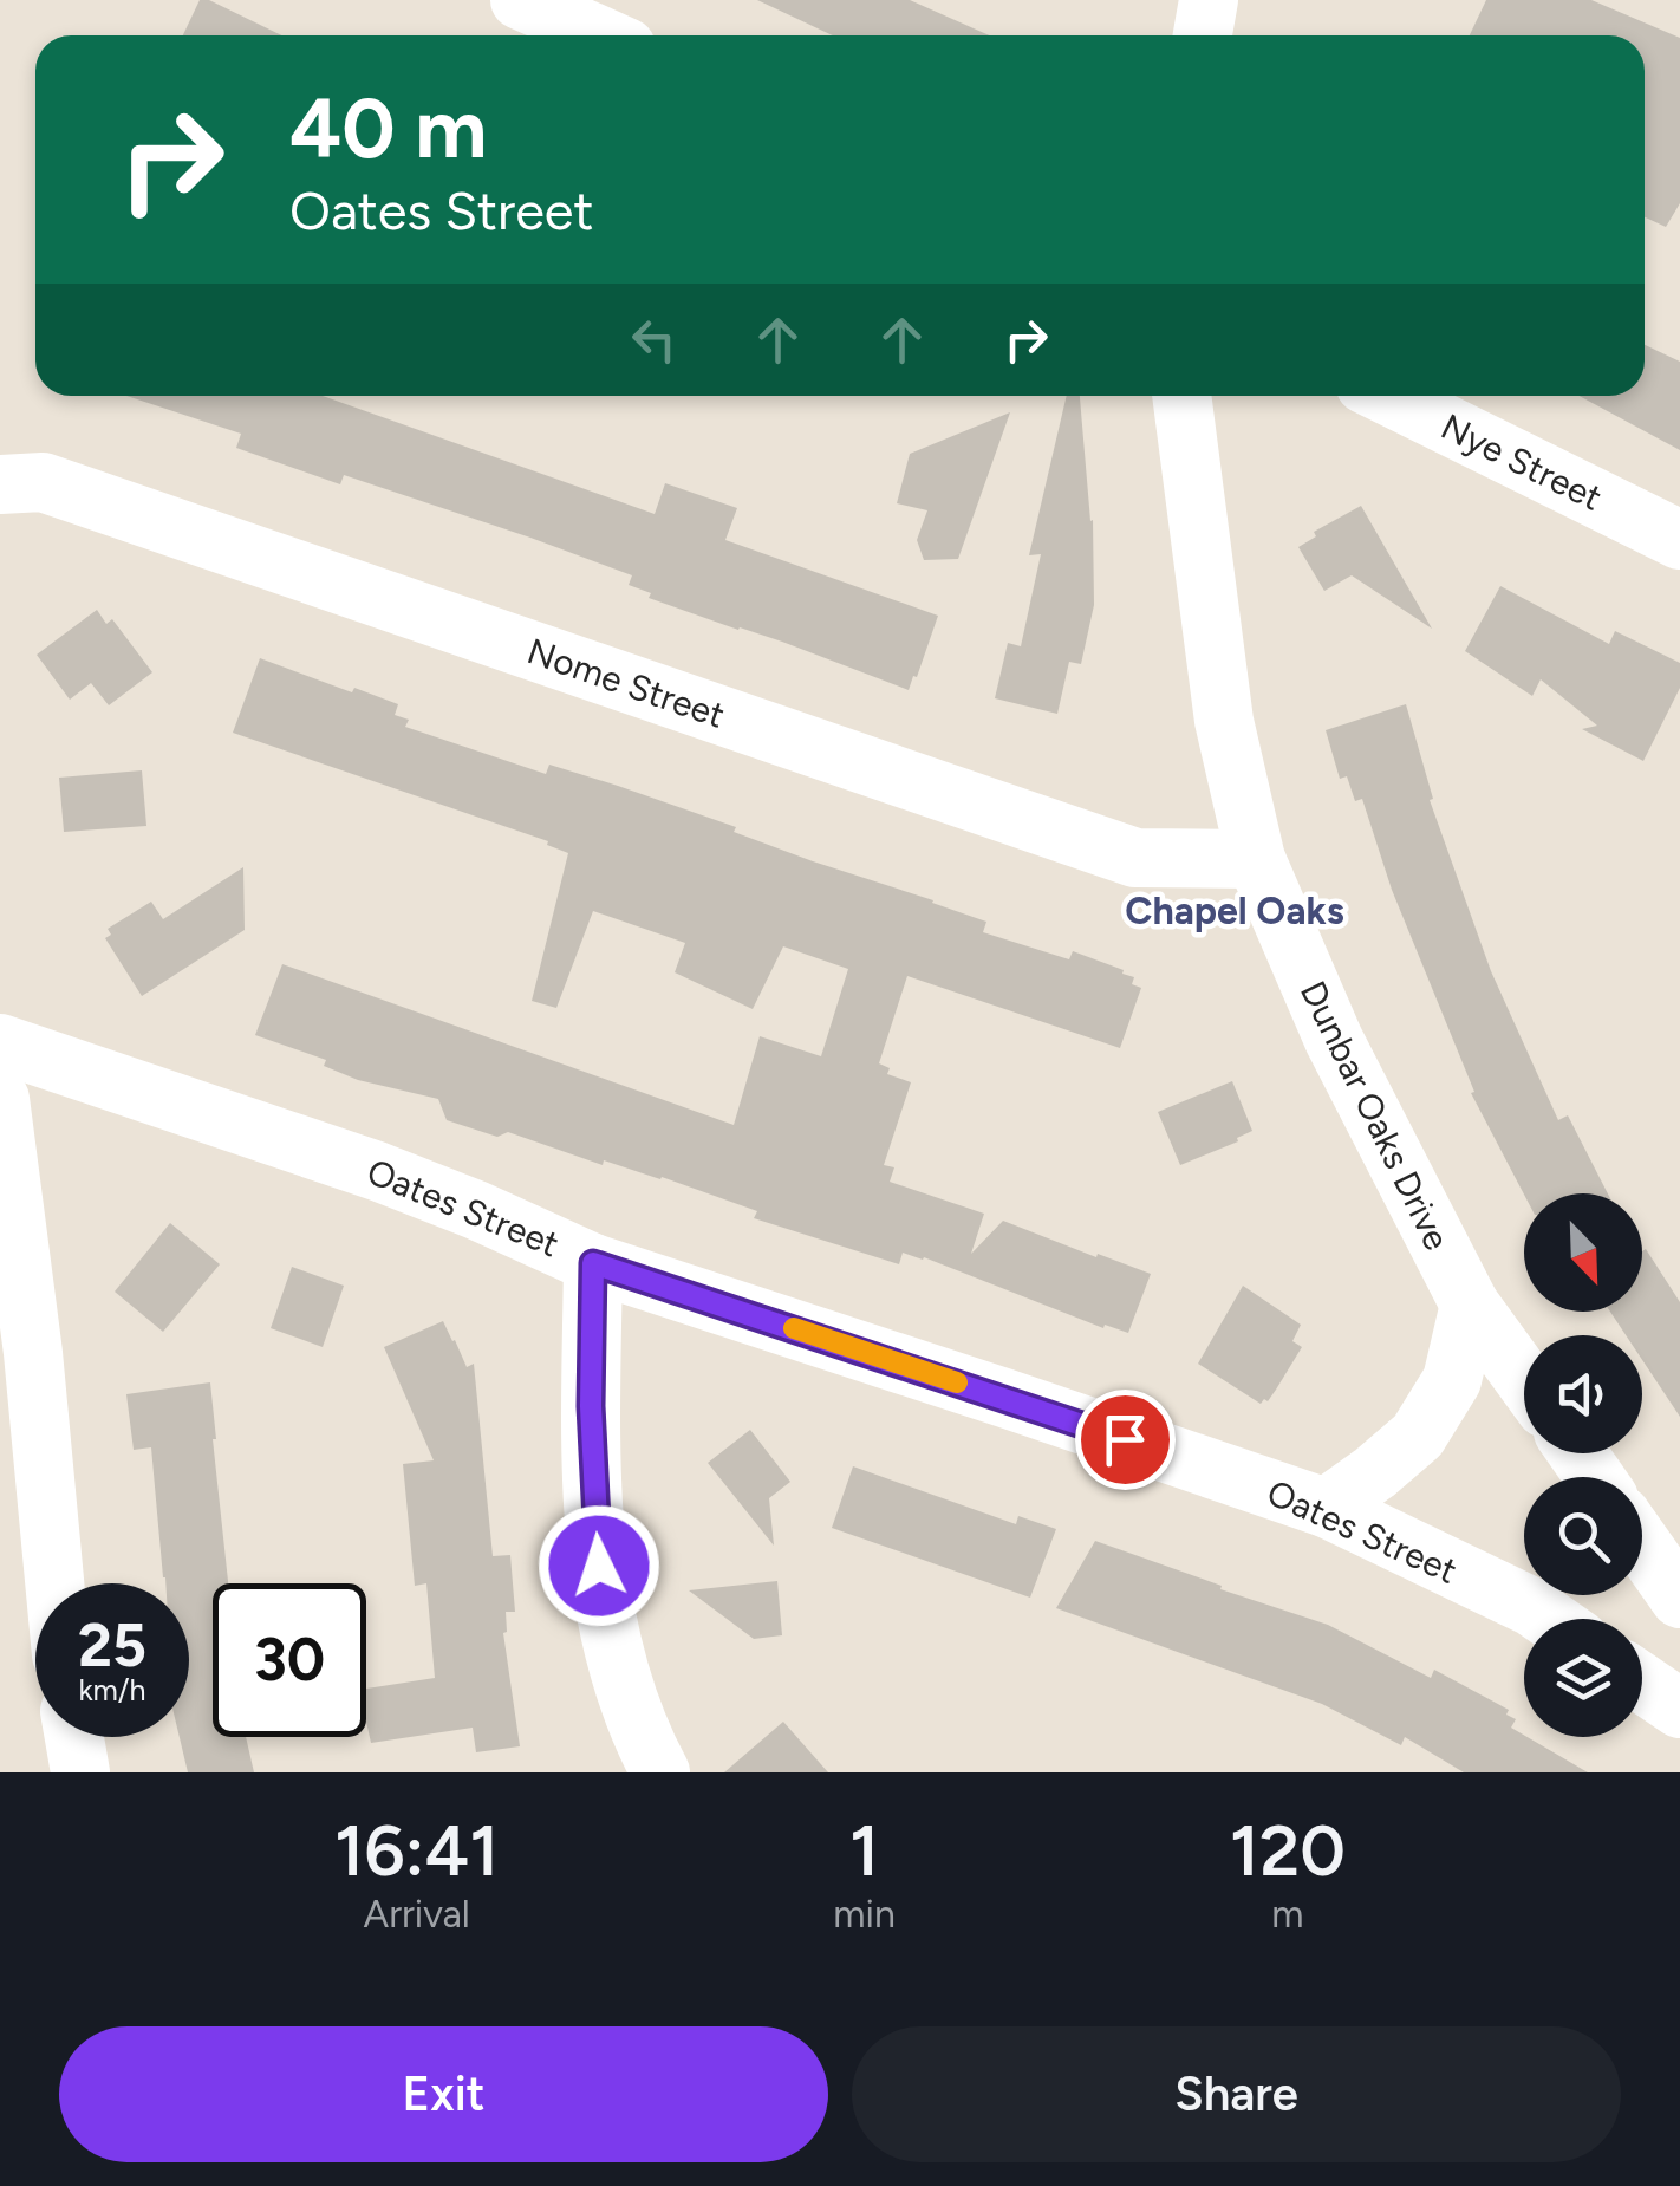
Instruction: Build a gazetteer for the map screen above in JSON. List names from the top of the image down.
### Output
{
  "streets": {
    "street": [
      "Nye Street",
      "Nome Street",
      "Dunbar Oaks Drive",
      "Oates Street"
    ]
  },
  "crossings": [
    ["Nome Street", "Dunbar Oaks Drive"]
  ],
  "districts": ["Chapel Oaks"],
  "north": "bottom right",
  "page": {
    "turn": ["40 m", "Oates Street"],
    "speed": "25 km/h",
    "limit": "30",
    "eta": [
      "16:41",
      "Arrival",
      "1",
      "min",
      "120",
      "m"
    ],
    "buttons": ["Exit", "Share"]
  }
}
